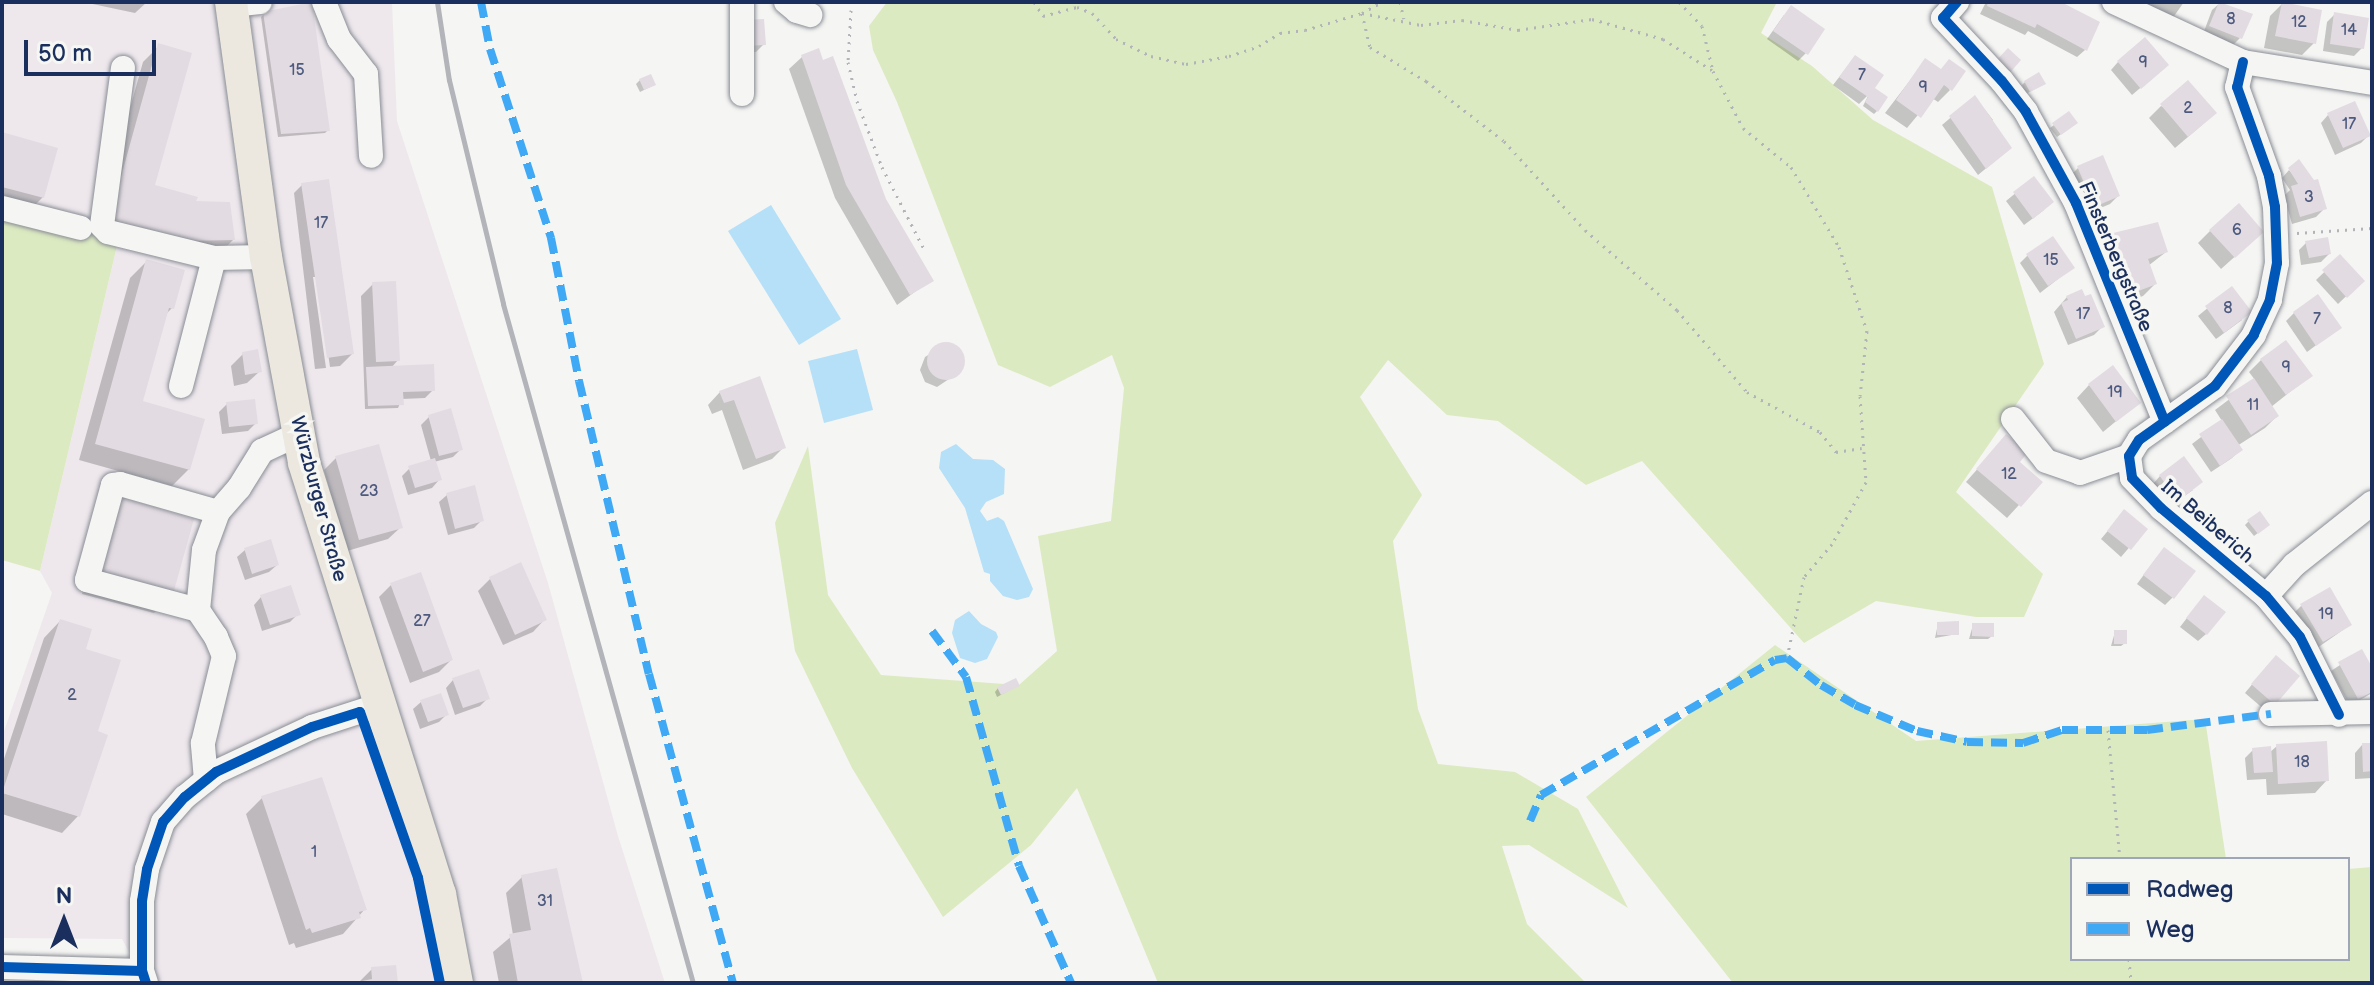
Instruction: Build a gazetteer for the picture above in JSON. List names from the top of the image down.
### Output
{
  "streets": {
    "main road": ["Würzburger Straße"],
    "street": ["Finsterbergstraße", "Im Beiberich"]
  },
  "house_numbers": [
    "8",
    "12",
    "14",
    "9",
    "15",
    "7",
    "9",
    "2",
    "17",
    "3",
    "17",
    "6",
    "15",
    "8",
    "17",
    "7",
    "9",
    "19",
    "11",
    "12",
    "23",
    "19",
    "27",
    "2",
    "18",
    "1",
    "31"
  ],
  "legend": ["Radweg", "Weg"],
  "scale_bar": "50 m",
  "north": "top"
}
